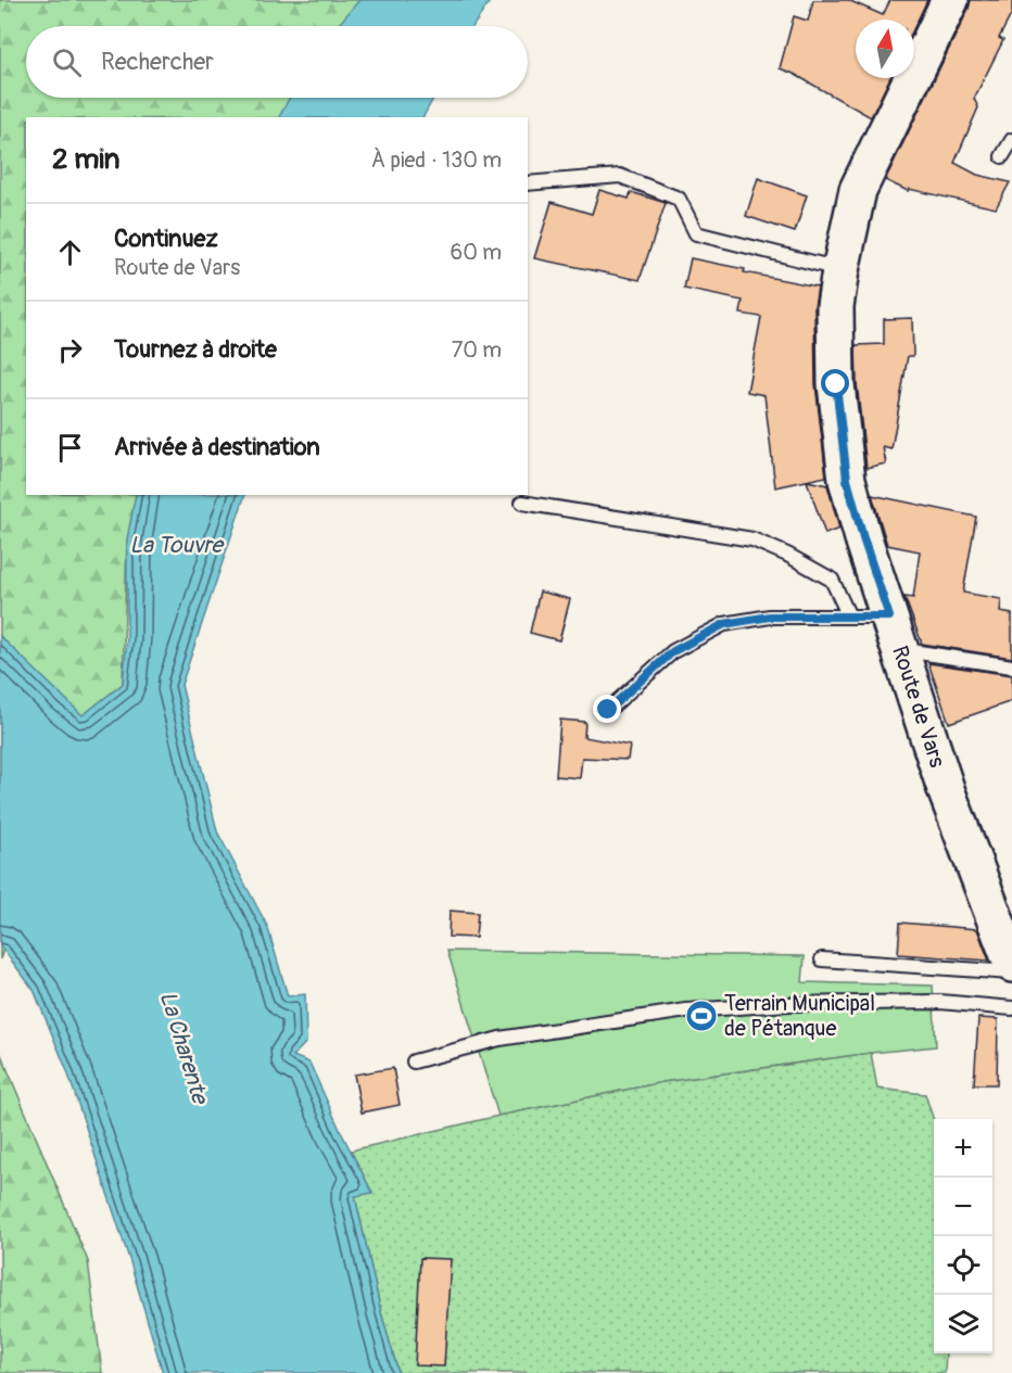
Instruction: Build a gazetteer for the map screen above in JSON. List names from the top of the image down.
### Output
{
  "streets": {
    "main road": ["Route de Vars"]
  },
  "water": ["La Touvre", "La Charente"],
  "places": {
    "sports": ["Terrain Municipal de Pétanque"]
  },
  "north": "top",
  "page": {
    "search": "Rechercher",
    "heading": ["2 min", "À pied · 130 m"],
    "list": [
      ["Continuez", "Route de Vars", "60 m"],
      ["Tournez à droite", "70 m"],
      "Arrivée à destination"
    ],
    "map_buttons": ["+", "−"]
  }
}
